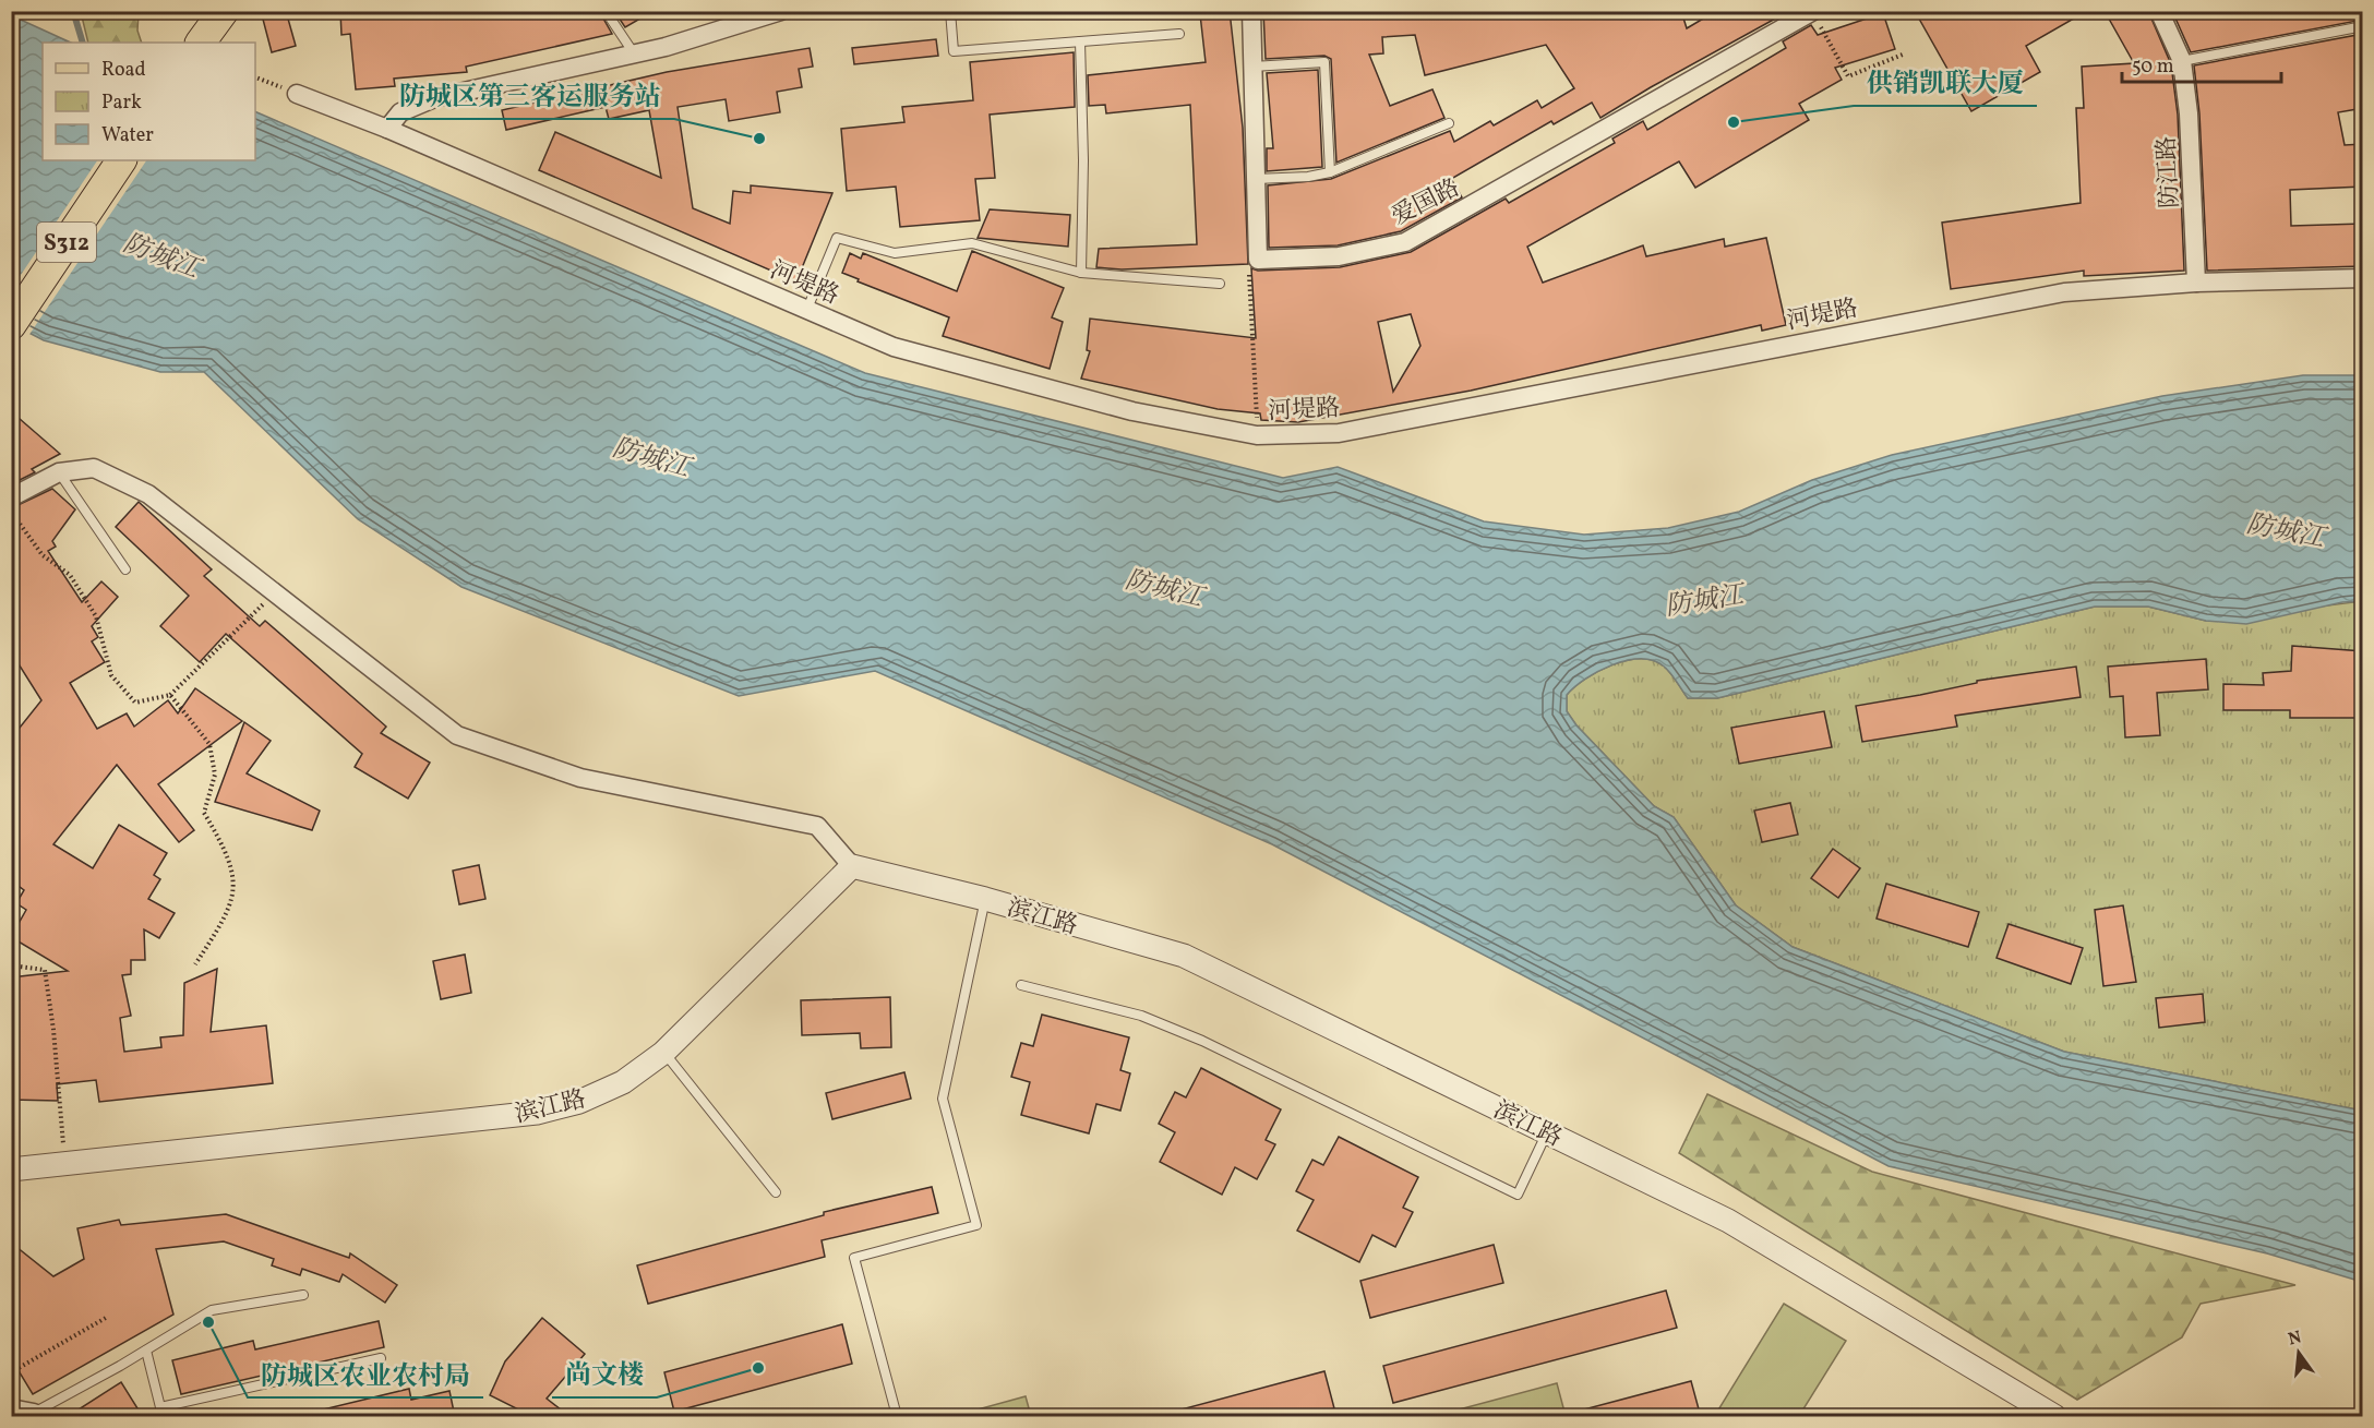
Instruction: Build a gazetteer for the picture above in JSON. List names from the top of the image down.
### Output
{
  "streets": {
    "main road": ["S312"],
    "street": [
      "防江路",
      "爱国路",
      "河堤路",
      "滨江路"
    ]
  },
  "crossings": [
    ["防江路", "河堤路"]
  ],
  "water": ["防城江"],
  "places": [
    "供销凯联大厦",
    "防城区第三客运服务站",
    "防城区农业农村局",
    "尚文楼"
  ],
  "legend": ["Road", "Park", "Water"],
  "scale_bar": "50 m",
  "north": "top"
}
